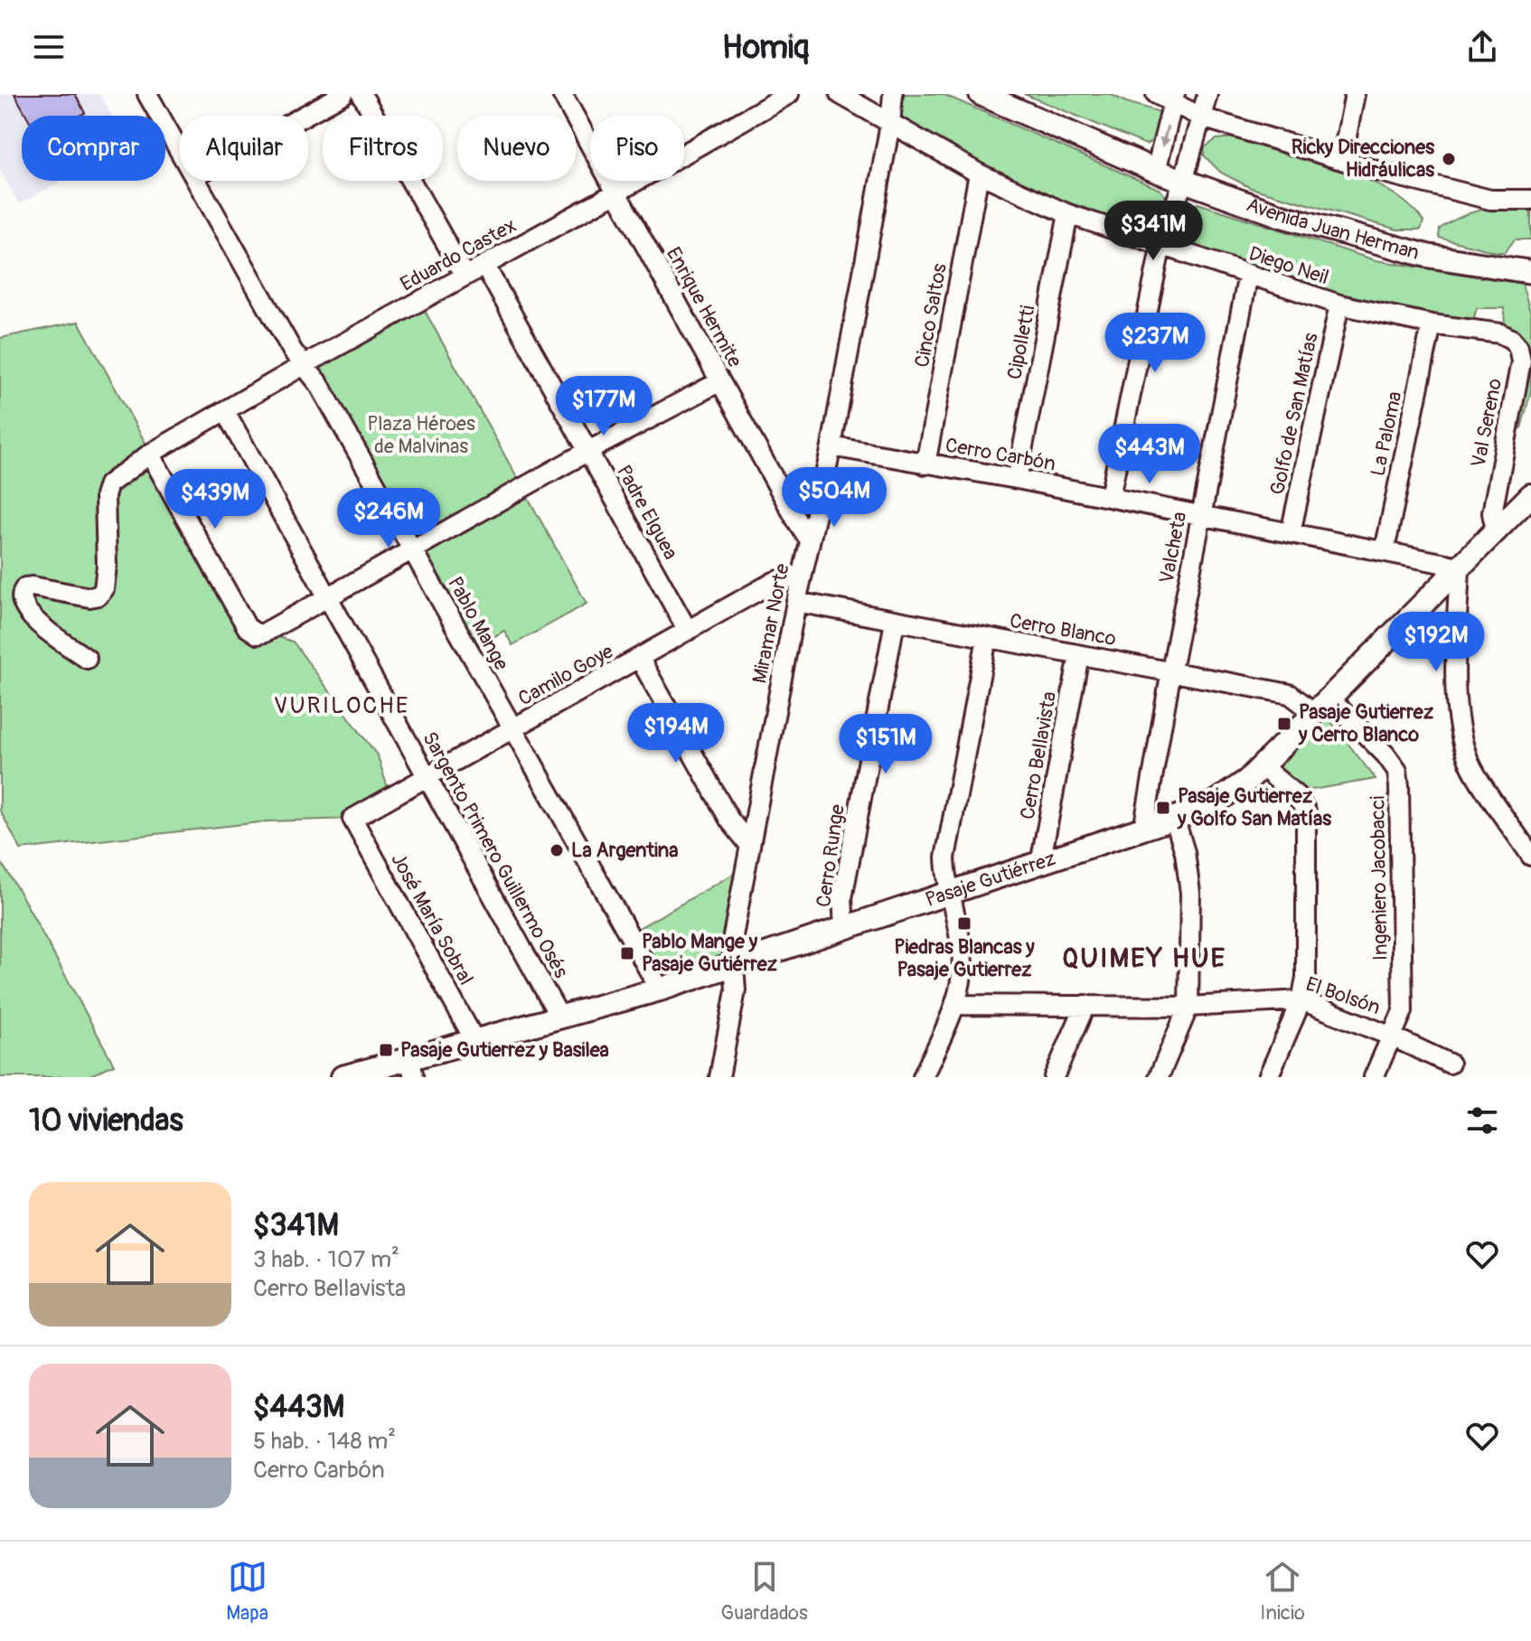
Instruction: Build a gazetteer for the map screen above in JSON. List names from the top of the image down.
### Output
{
  "streets": {
    "main road": ["Avenida Juan Herman", "Pasaje Gutiérrez"],
    "street": [
      "Eduardo Castex",
      "Diego Neil",
      "Enrique Hermite",
      "Cinco Saltos",
      "Cipolletti",
      "Golfo de San Matías",
      "Val Sereno",
      "La Paloma",
      "Cerro Carbón",
      "Padre Elguea",
      "Valcheta",
      "Pablo Mange",
      "Miramar Norte",
      "Cerro Blanco",
      "Camilo Goye",
      "Cerro Bellavista",
      "Sargento Primero Guillermo Osés",
      "Cerro Runge",
      "Ingeniero Jacobacci",
      "José María Sobral",
      "El Bolsón"
    ]
  },
  "crossings": [
    ["Eduardo Castex", "Enrique Hermite"],
    ["Eduardo Castex", "Padre Elguea"],
    ["Eduardo Castex", "Pablo Mange"],
    ["Eduardo Castex", "Sargento Primero Guillermo Osés"],
    ["Diego Neil", "Cinco Saltos"],
    ["Diego Neil", "Cipolletti"],
    ["Diego Neil", "Golfo de San Matías"],
    ["Diego Neil", "Val Sereno"],
    ["Diego Neil", "La Paloma"],
    ["Diego Neil", "Valcheta"],
    ["Diego Neil", "Miramar Norte"],
    ["Enrique Hermite", "Miramar Norte"],
    ["Cinco Saltos", "Cerro Carbón"],
    ["Cipolletti", "Cerro Carbón"],
    ["Golfo de San Matías", "Cerro Carbón"],
    ["Val Sereno", "Pasaje Gutiérrez"],
    ["La Paloma", "Cerro Carbón"],
    ["Cerro Carbón", "Valcheta"],
    ["Cerro Carbón", "Miramar Norte"],
    ["Cerro Carbón", "Pasaje Gutiérrez"],
    ["Padre Elguea", "Camilo Goye"],
    ["Valcheta", "Cerro Blanco"],
    ["Valcheta", "Pasaje Gutiérrez"],
    ["Pablo Mange", "Camilo Goye"],
    ["Pablo Mange", "Pasaje Gutiérrez"],
    ["Miramar Norte", "Cerro Blanco"],
    ["Miramar Norte", "Camilo Goye"],
    ["Miramar Norte", "Pasaje Gutiérrez"],
    ["Cerro Blanco", "Cerro Bellavista"],
    ["Cerro Blanco", "Cerro Runge"],
    ["Cerro Blanco", "Ingeniero Jacobacci"],
    ["Cerro Blanco", "Pasaje Gutiérrez"],
    ["Camilo Goye", "Sargento Primero Guillermo Osés"],
    ["Camilo Goye", "José María Sobral"],
    ["Cerro Bellavista", "Pasaje Gutiérrez"],
    ["Sargento Primero Guillermo Osés", "Pasaje Gutiérrez"],
    ["Cerro Runge", "Pasaje Gutiérrez"],
    ["Ingeniero Jacobacci", "Pasaje Gutiérrez"],
    ["Ingeniero Jacobacci", "El Bolsón"],
    ["Pasaje Gutiérrez", "José María Sobral"]
  ],
  "districts": ["VURILOCHE", "QUIMEY HUE"],
  "parks": ["Plaza Héroes de Malvinas"],
  "places": {
    "other": ["Ricky Direcciones Hidráulicas", "La Argentina"],
    "transit": [
      "Pasaje Gutierrez y Cerro Blanco",
      "Pasaje Gutierrez y Golfo San Matías",
      "Piedras Blancas y Pasaje Gutierrez",
      "Pablo Mange y Pasaje Gutiérrez",
      "Pasaje Gutierrez y Basilea"
    ]
  },
  "page": {
    "header": "Homiq",
    "chip": [
      "Comprar",
      "Alquilar",
      "Filtros",
      "Nuevo",
      "Piso"
    ],
    "price": [
      "$341M",
      "$237M",
      "$177M",
      "$443M",
      "$504M",
      "$439M",
      "$246M",
      "$192M",
      "$194M",
      "$151M"
    ],
    "heading": "10 viviendas",
    "list": [
      {
        "name": "$341M",
        "note": "3 hab. · 107 m² · Cerro Bellavista"
      },
      {
        "name": "$443M",
        "note": "5 hab. · 148 m² · Cerro Carbón"
      }
    ],
    "tabs": ["Mapa", "Guardados", "Inicio"]
  }
}
